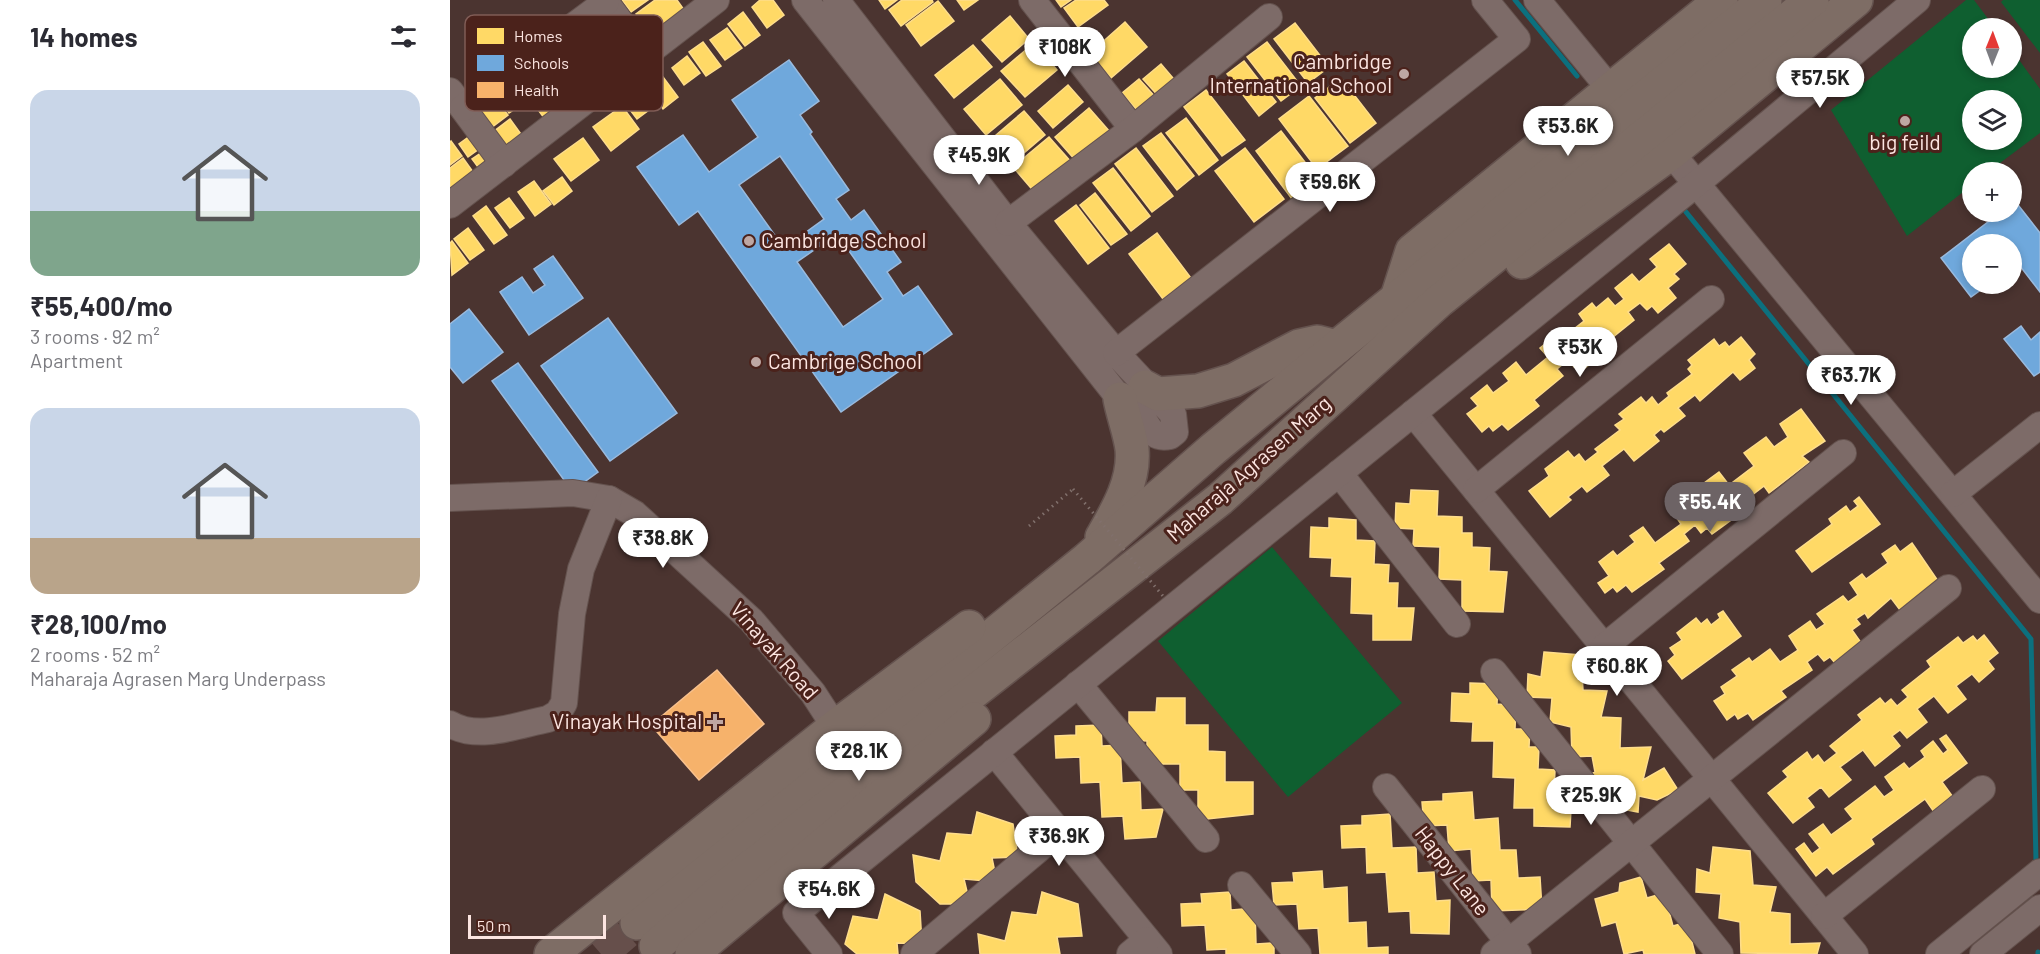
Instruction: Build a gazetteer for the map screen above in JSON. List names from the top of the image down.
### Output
{
  "streets": {
    "main road": ["Maharaja Agrasen Marg"],
    "street": ["Vinayak Road", "Happy Lane"]
  },
  "places": {
    "other": [
      "Cambridge International School",
      "big feild",
      "Cambridge School",
      "Cambrige School"
    ],
    "health": ["Vinayak Hospital"]
  },
  "legend": ["Homes", "Schools", "Health"],
  "scale_bar": "50 m",
  "north": "top",
  "page": {
    "heading": "14 homes",
    "map_buttons": ["+", "−"],
    "price": [
      "₹108K",
      "₹57.5K",
      "₹53.6K",
      "₹45.9K",
      "₹59.6K",
      "₹53K",
      "₹63.7K",
      "₹55.4K",
      "₹38.8K",
      "₹60.8K",
      "₹28.1K",
      "₹25.9K",
      "₹36.9K",
      "₹54.6K"
    ],
    "list": [
      {
        "name": "₹55,400/mo",
        "note": "3 rooms · 92 m² · Apartment"
      },
      {
        "name": "₹28,100/mo",
        "note": "2 rooms · 52 m² · Maharaja Agrasen Marg Underpass"
      }
    ],
    "scale": "50 m"
  }
}
